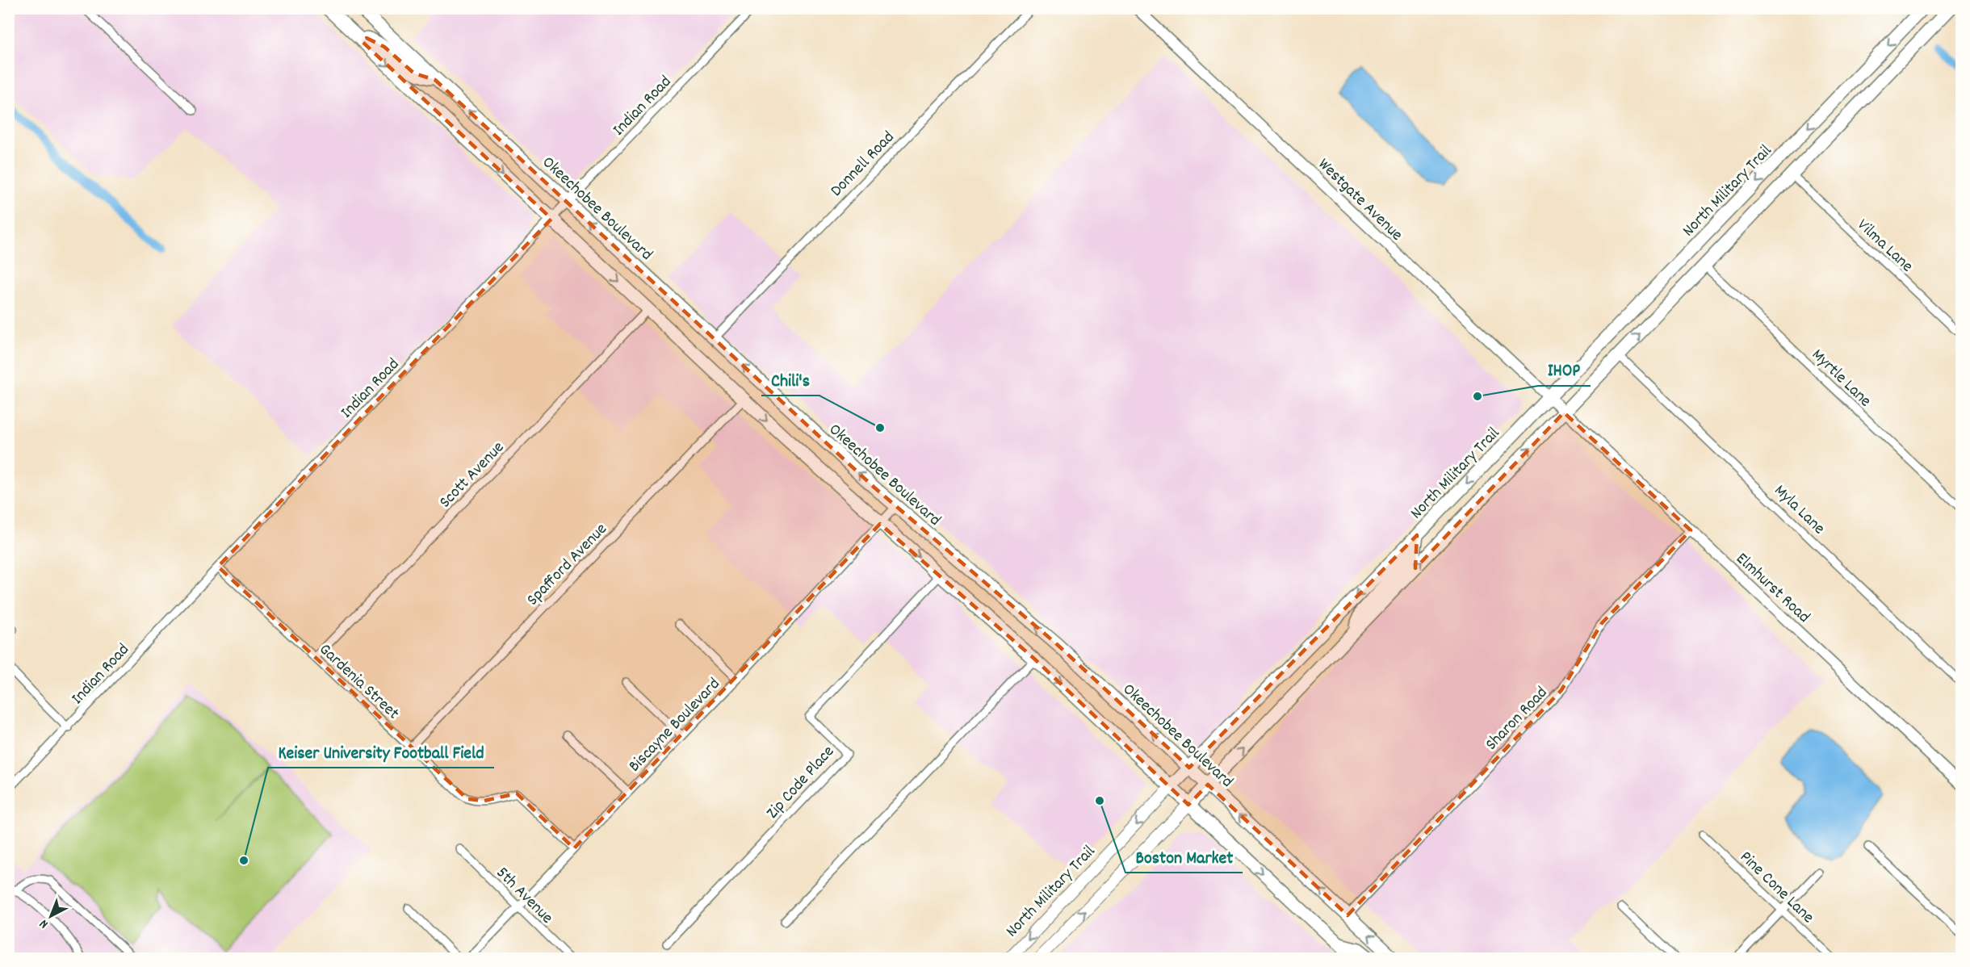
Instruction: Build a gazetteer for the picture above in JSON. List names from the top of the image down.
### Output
{
  "streets": {
    "main road": ["North Military Trail", "Okeechobee Boulevard"],
    "street": [
      "Indian Road",
      "Donnell Road",
      "Westgate Avenue",
      "Vilma Lane",
      "Myrtle Lane",
      "Scott Avenue",
      "Myla Lane",
      "Spafford Avenue",
      "Elmhurst Road",
      "Gardenia Street",
      "Sharon Road",
      "Biscayne Boulevard",
      "Zip Code Place",
      "Pine Cone Lane",
      "5th Avenue"
    ]
  },
  "crossings": [
    ["Indian Road", "Okeechobee Boulevard"],
    ["Indian Road", "Gardenia Street"],
    ["Donnell Road", "Okeechobee Boulevard"],
    ["North Military Trail", "Westgate Avenue"],
    ["North Military Trail", "Okeechobee Boulevard"],
    ["Westgate Avenue", "Elmhurst Road"],
    ["Okeechobee Boulevard", "Sharon Road"],
    ["Okeechobee Boulevard", "Biscayne Boulevard"],
    ["Scott Avenue", "Gardenia Street"],
    ["Spafford Avenue", "Gardenia Street"],
    ["Elmhurst Road", "Sharon Road"],
    ["Gardenia Street", "Biscayne Boulevard"],
    ["Biscayne Boulevard", "5th Avenue"]
  ],
  "places": [
    "IHOP",
    "Chili's",
    "Boston Market",
    "Keiser University Football Field"
  ],
  "north": "bottom left"
}
